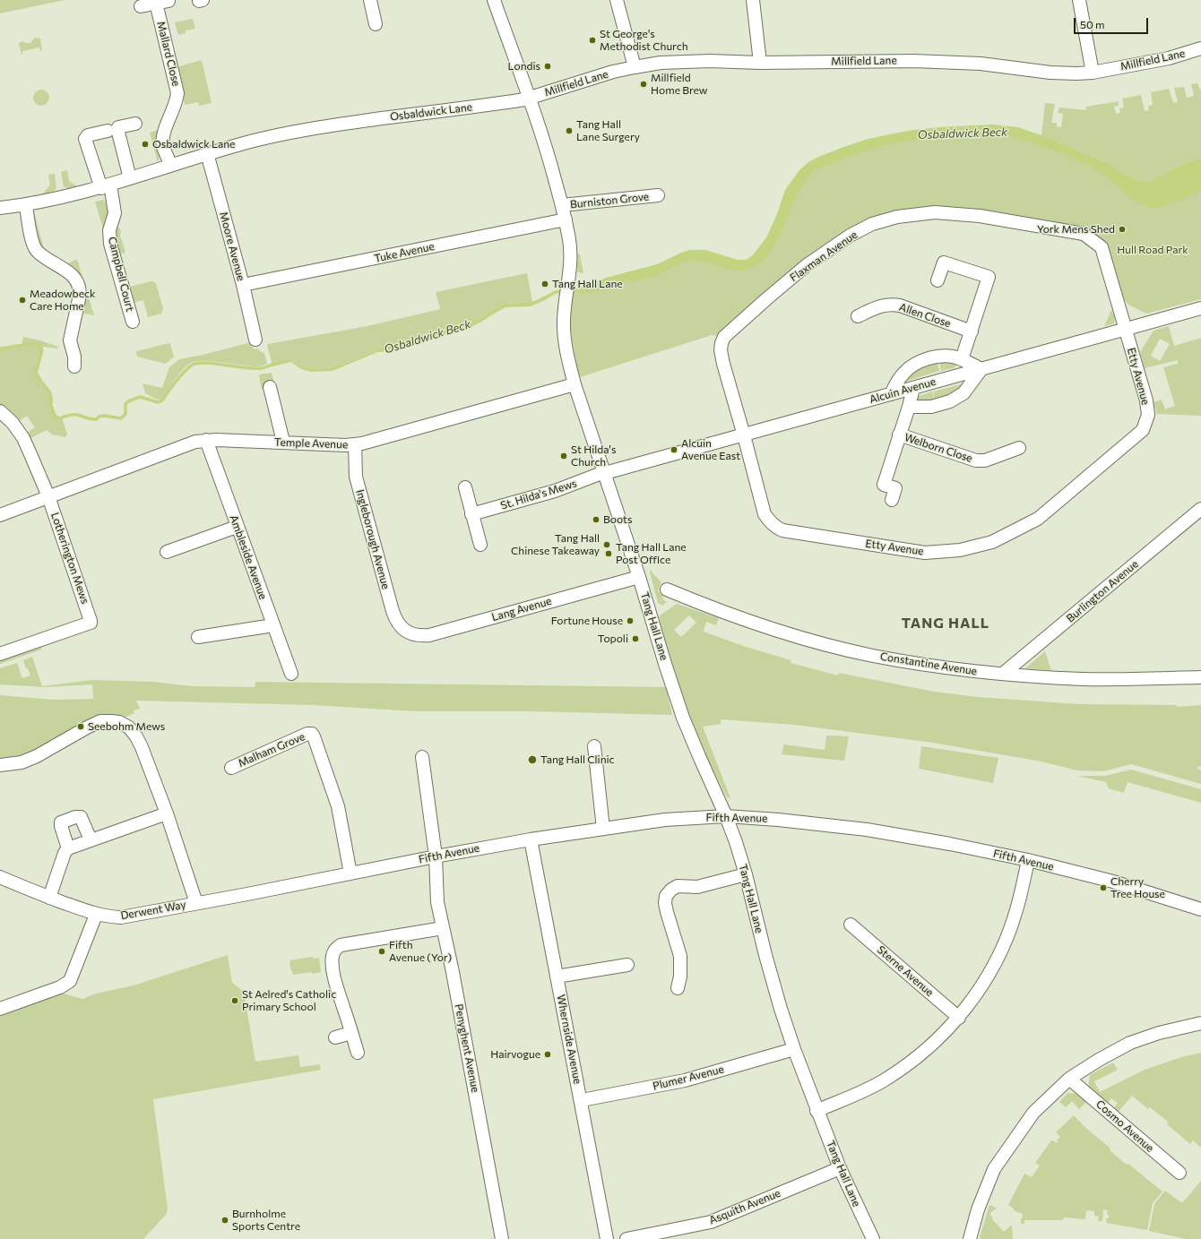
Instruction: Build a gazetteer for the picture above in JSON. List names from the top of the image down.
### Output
{
  "streets": {
    "street": [
      "Mallard Close",
      "Millfield Lane",
      "Osbaldwick Lane",
      "Burniston Grove",
      "Moore Avenue",
      "Tuke Avenue",
      "Flaxman Avenue",
      "Campbell Court",
      "Allen Close",
      "Etty Avenue",
      "Alcuin Avenue",
      "Temple Avenue",
      "Welborn Close",
      "St. Hilda's Mews",
      "Ingleborough Avenue",
      "Ambleside Avenue",
      "Lotherington Mews",
      "Burlington Avenue",
      "Lang Avenue",
      "Tang Hall Lane",
      "Constantine Avenue",
      "Malham Grove",
      "Fifth Avenue",
      "Derwent Way",
      "Sterne Avenue",
      "Whernside Avenue",
      "Penyghent Avenue",
      "Plumer Avenue",
      "Cosmo Avenue",
      "Asquith Avenue"
    ]
  },
  "crossings": [
    ["Mallard Close", "Osbaldwick Lane"],
    ["Millfield Lane", "Osbaldwick Lane"],
    ["Millfield Lane", "Tang Hall Lane"],
    ["Osbaldwick Lane", "Moore Avenue"],
    ["Osbaldwick Lane", "Campbell Court"],
    ["Osbaldwick Lane", "Tang Hall Lane"],
    ["Burniston Grove", "Tang Hall Lane"],
    ["Moore Avenue", "Tuke Avenue"],
    ["Tuke Avenue", "Tang Hall Lane"],
    ["Flaxman Avenue", "Etty Avenue"],
    ["Flaxman Avenue", "Alcuin Avenue"],
    ["Etty Avenue", "Alcuin Avenue"],
    ["Alcuin Avenue", "Welborn Close"],
    ["Alcuin Avenue", "St. Hilda's Mews"],
    ["Alcuin Avenue", "Tang Hall Lane"],
    ["Temple Avenue", "Ingleborough Avenue"],
    ["Temple Avenue", "Ambleside Avenue"],
    ["Temple Avenue", "Lotherington Mews"],
    ["Temple Avenue", "Tang Hall Lane"],
    ["St. Hilda's Mews", "Tang Hall Lane"],
    ["Ingleborough Avenue", "Lang Avenue"],
    ["Burlington Avenue", "Constantine Avenue"],
    ["Lang Avenue", "Tang Hall Lane"],
    ["Tang Hall Lane", "Fifth Avenue"],
    ["Tang Hall Lane", "Plumer Avenue"],
    ["Tang Hall Lane", "Asquith Avenue"],
    ["Malham Grove", "Fifth Avenue"],
    ["Fifth Avenue", "Derwent Way"],
    ["Fifth Avenue", "Whernside Avenue"],
    ["Fifth Avenue", "Penyghent Avenue"],
    ["Whernside Avenue", "Plumer Avenue"]
  ],
  "districts": ["TANG HALL"],
  "water": ["Osbaldwick Beck"],
  "parks": ["Hull Road Park"],
  "places": [
    "St George's Methodist Church",
    "Londis",
    "Millfield Home Brew",
    "Tang Hall Lane Surgery",
    "Osbaldwick Lane",
    "York Mens Shed",
    "Tang Hall Lane",
    "Meadowbeck Care Home",
    "Alcuin Avenue East",
    "St Hilda's Church",
    "Boots",
    "Tang Hall Chinese Takeaway",
    "Tang Hall Lane Post Office",
    "Fortune House",
    "Topoli",
    "Seebohm Mews",
    "Tang Hall Clinic",
    "Cherry Tree House",
    "Fifth Avenue (Yor)",
    "St Aelred's Catholic Primary School",
    "Hairvogue",
    "Burnholme Sports Centre"
  ],
  "scale_bar": "50 m"
}
